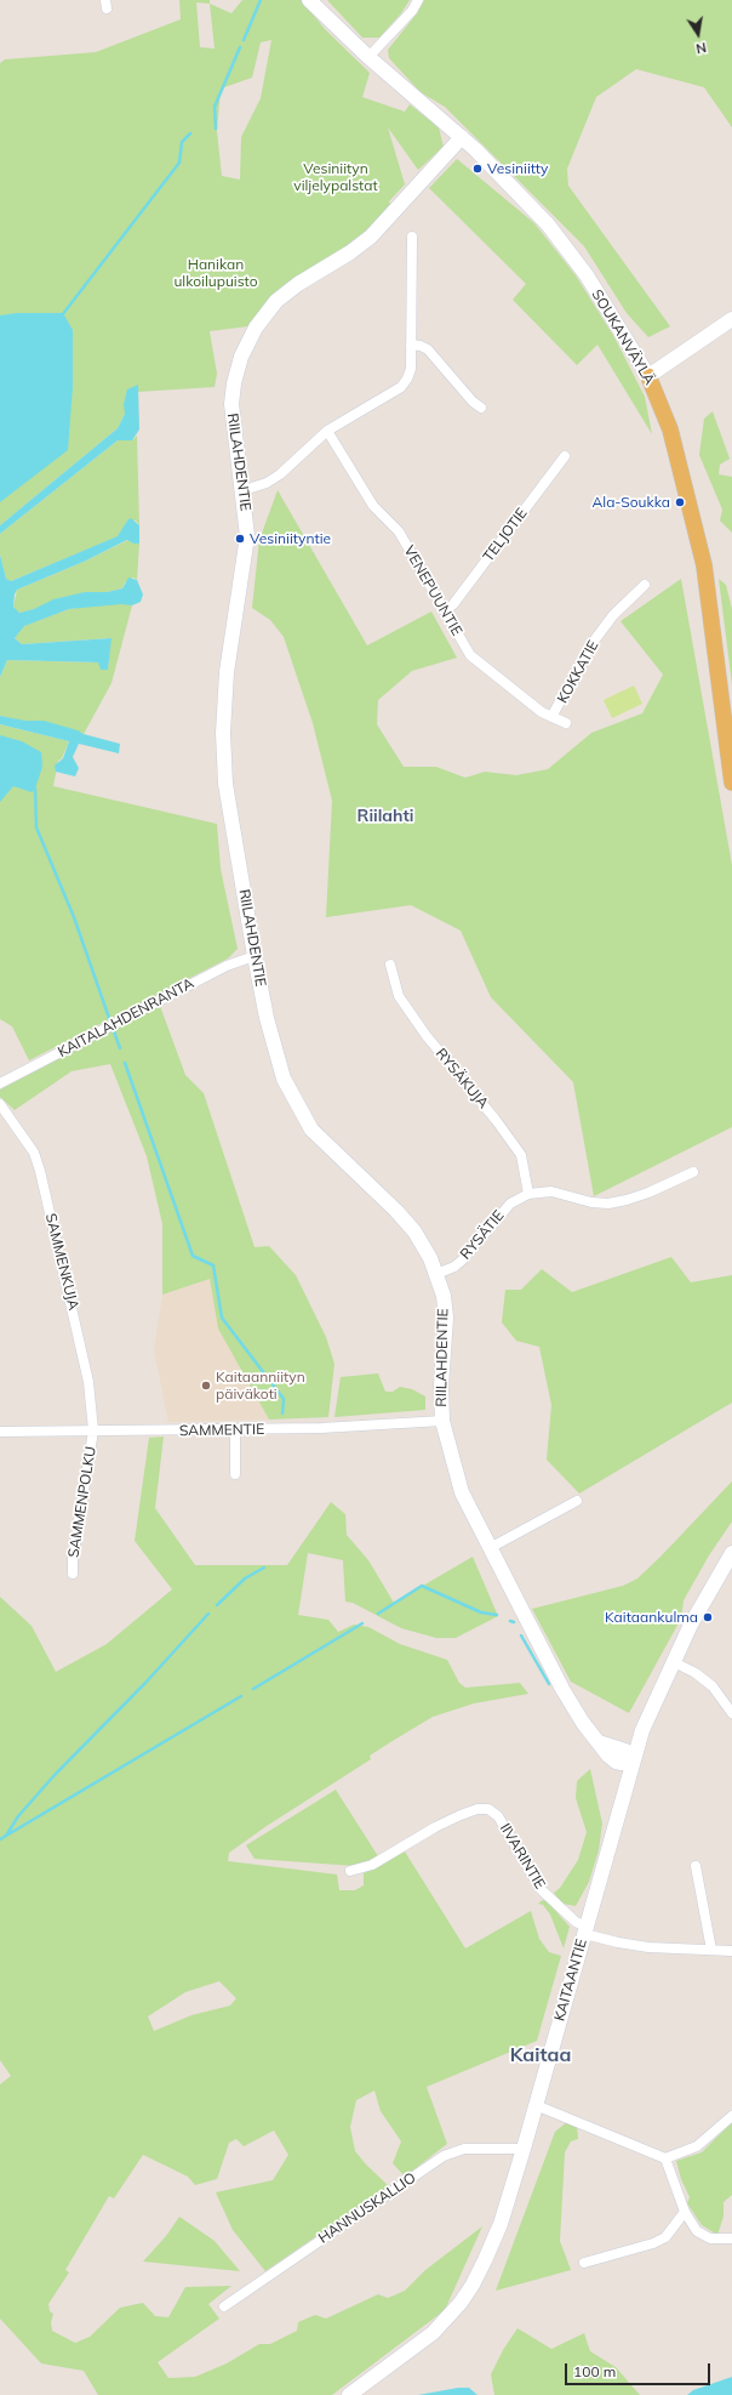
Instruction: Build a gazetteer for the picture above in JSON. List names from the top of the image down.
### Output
{
  "streets": {
    "main road": ["SOUKANVÄYLÄ"],
    "street": [
      "RIILAHDENTIE",
      "TELJOTIE",
      "VENEPUUNTIE",
      "KOKKATIE",
      "KAITALAHDENRANTA",
      "RYSÄKUJA",
      "RYSÄTIE",
      "SAMMENKUJA",
      "SAMMENTIE",
      "SAMMENPOLKU",
      "IIVARINTIE",
      "KAITAANTIE",
      "HANNUSKALLIO"
    ]
  },
  "crossings": [
    ["SOUKANVÄYLÄ", "RIILAHDENTIE"],
    ["RIILAHDENTIE", "KAITALAHDENRANTA"],
    ["RIILAHDENTIE", "RYSÄTIE"],
    ["RIILAHDENTIE", "SAMMENTIE"],
    ["RIILAHDENTIE", "KAITAANTIE"],
    ["TELJOTIE", "VENEPUUNTIE"],
    ["VENEPUUNTIE", "KOKKATIE"],
    ["RYSÄKUJA", "RYSÄTIE"],
    ["SAMMENKUJA", "SAMMENTIE"],
    ["SAMMENKUJA", "SAMMENPOLKU"],
    ["SAMMENTIE", "SAMMENPOLKU"],
    ["IIVARINTIE", "KAITAANTIE"],
    ["KAITAANTIE", "HANNUSKALLIO"]
  ],
  "districts": ["Riilahti", "Kaitaa"],
  "parks": ["Vesiniityn viljelypalstat", "Hanikan ulkoilupuisto"],
  "places": [
    "Vesiniitty",
    "Ala-Soukka",
    "Vesiniityntie",
    "Kaitaanniityn päiväkoti",
    "Kaitaankulma"
  ],
  "scale_bar": "100 m",
  "north": "bottom"
}
